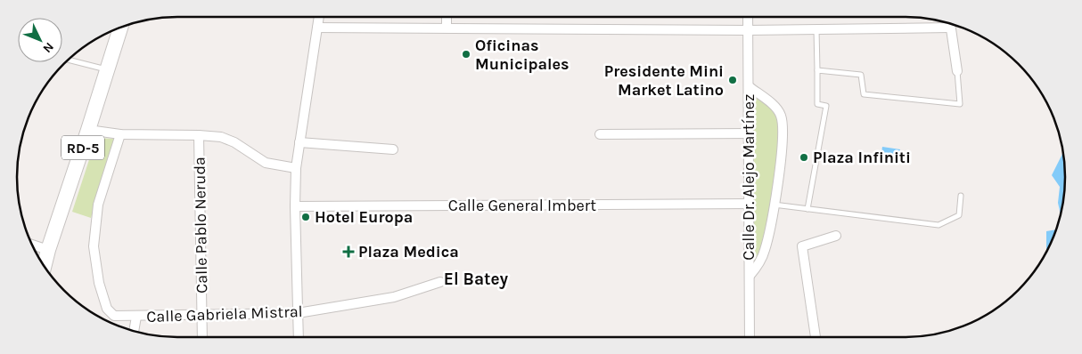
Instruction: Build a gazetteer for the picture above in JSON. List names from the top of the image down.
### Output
{
  "streets": {
    "main road": ["RD-5"],
    "street": [
      "Calle Dr. Alejo Martínez",
      "Calle General Imbert",
      "Calle Pablo Neruda",
      "Calle Gabriela Mistral"
    ]
  },
  "crossings": [
    ["Calle Dr. Alejo Martínez", "Calle General Imbert"],
    ["Calle Pablo Neruda", "Calle Gabriela Mistral"]
  ],
  "districts": ["El Batey"],
  "places": {
    "other": [
      "Oficinas Municipales",
      "Presidente Mini Market Latino",
      "Plaza Infiniti",
      "Hotel Europa"
    ],
    "health": ["Plaza Medica"]
  },
  "north": "bottom right"
}
